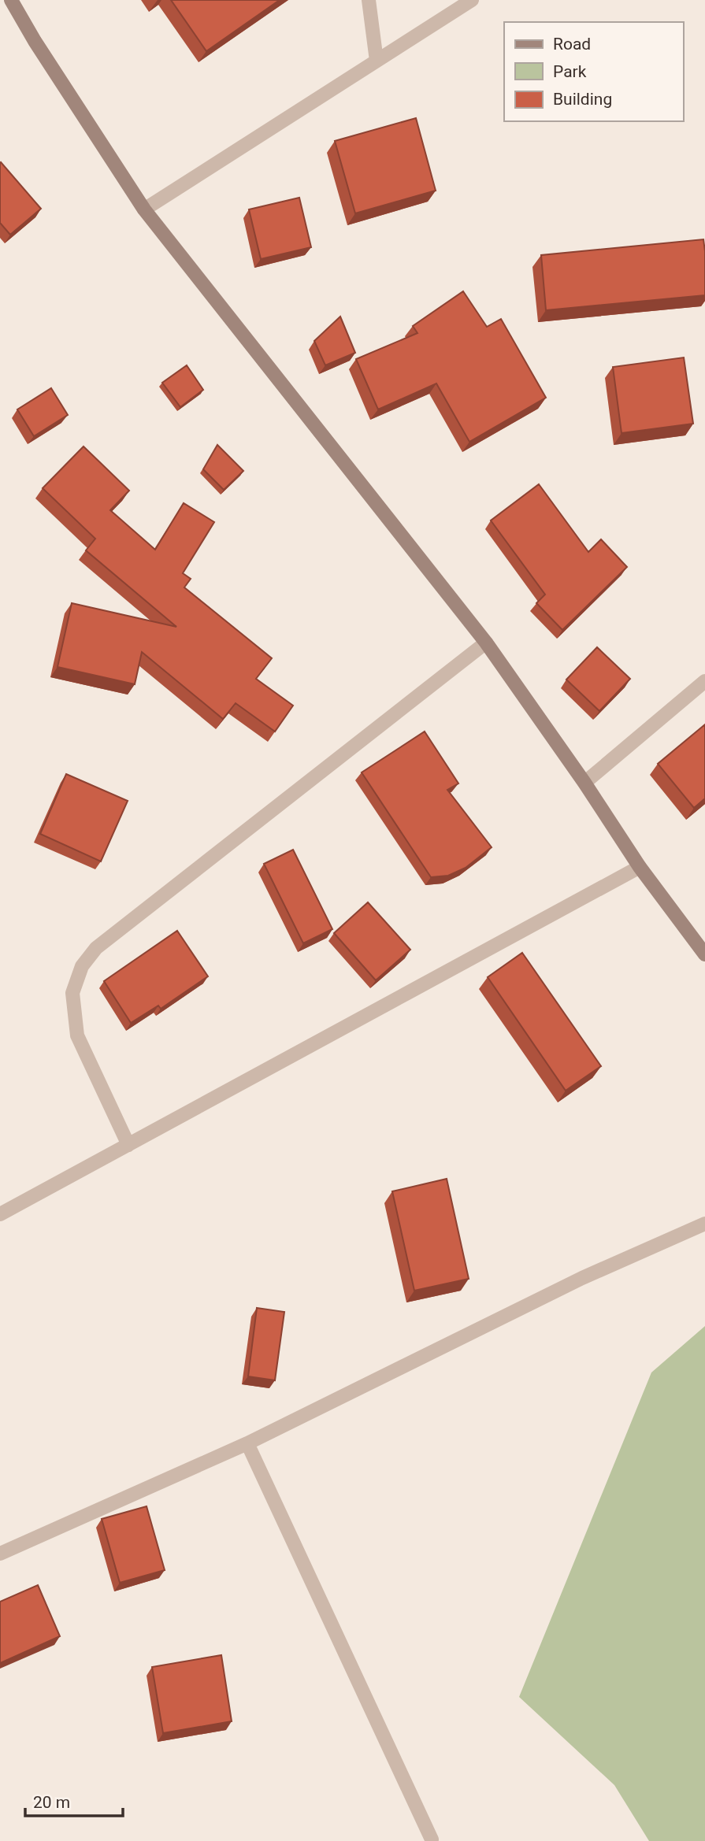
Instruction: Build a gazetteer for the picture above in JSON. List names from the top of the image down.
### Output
{
  "legend": ["Road", "Park", "Building"],
  "scale_bar": "20 m"
}
